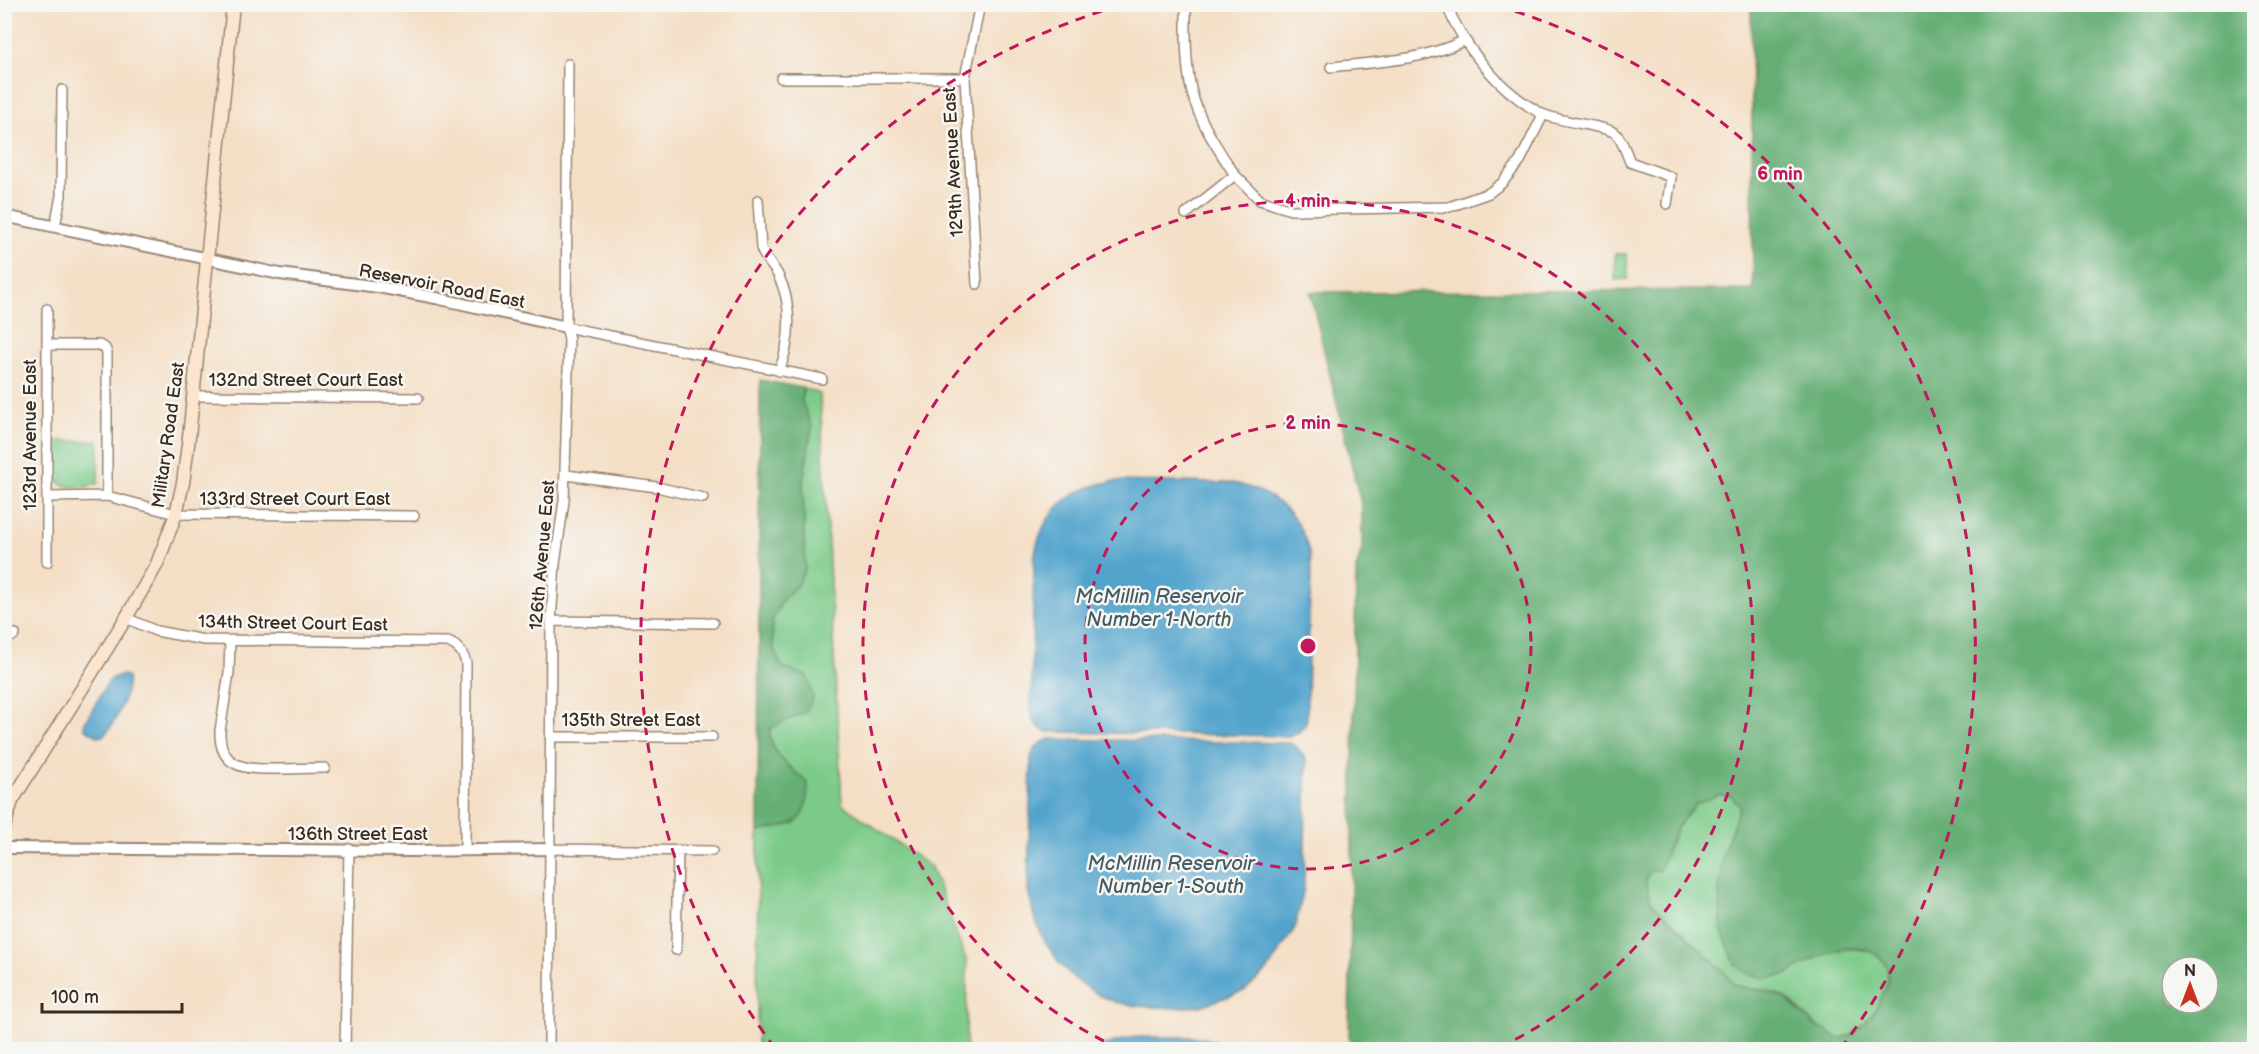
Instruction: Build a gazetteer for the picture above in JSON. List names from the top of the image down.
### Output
{
  "streets": {
    "main road": ["Military Road East"],
    "street": [
      "129th Avenue East",
      "Reservoir Road East",
      "132nd Street Court East",
      "123rd Avenue East",
      "133rd Street Court East",
      "126th Avenue East",
      "134th Street Court East",
      "135th Street East",
      "136th Street East"
    ]
  },
  "crossings": [
    ["Reservoir Road East", "Military Road East"],
    ["Reservoir Road East", "126th Avenue East"],
    ["132nd Street Court East", "Military Road East"],
    ["123rd Avenue East", "133rd Street Court East"],
    ["Military Road East", "133rd Street Court East"],
    ["Military Road East", "134th Street Court East"],
    ["126th Avenue East", "135th Street East"],
    ["126th Avenue East", "136th Street East"],
    ["134th Street Court East", "136th Street East"]
  ],
  "water": ["McMillin Reservoir Number 1-North", "McMillin Reservoir Number 1-South"],
  "scale_bar": "100 m",
  "north": "top",
  "rings": ["6 min", "4 min", "2 min"]
}
